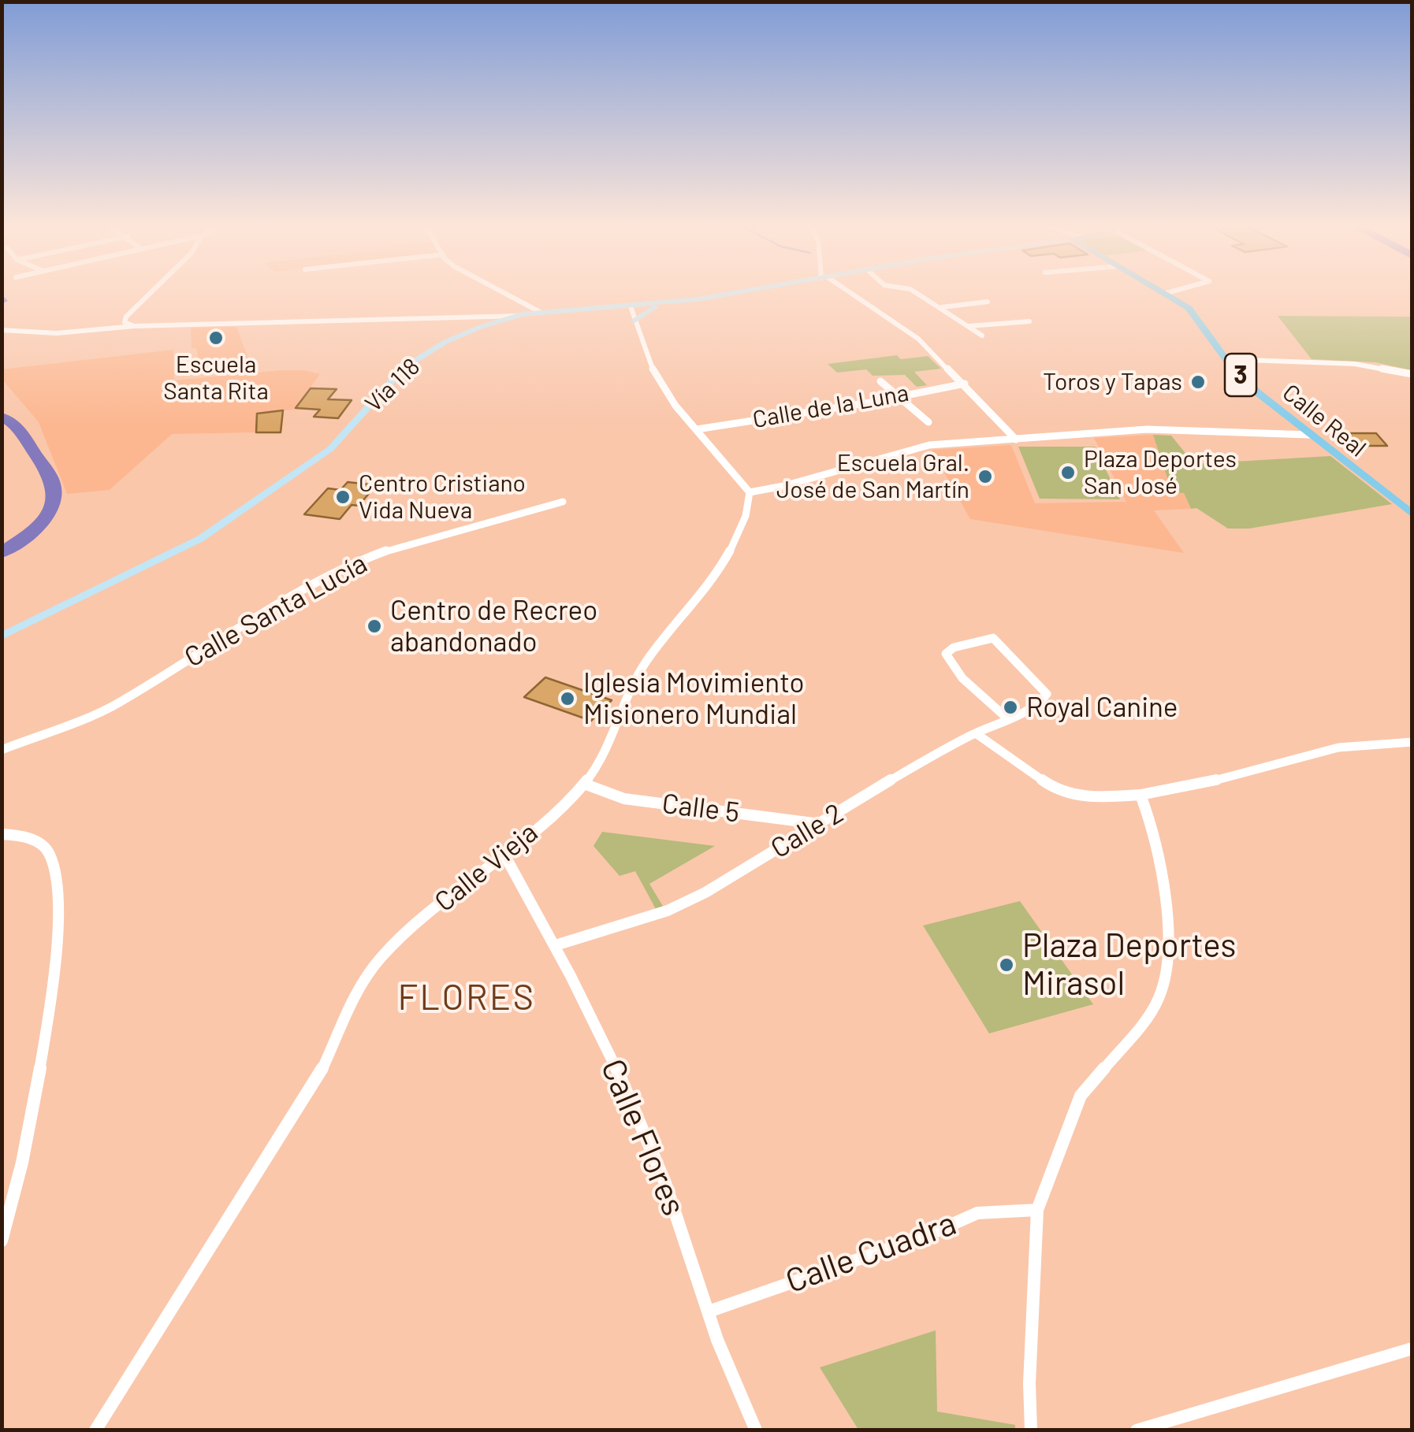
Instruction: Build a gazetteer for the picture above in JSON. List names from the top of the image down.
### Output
{
  "streets": {
    "main road": ["3", "Vía 118", "Calle Real"],
    "street": [
      "Calle de la Luna",
      "Calle Santa Lucía",
      "Calle 5",
      "Calle 2",
      "Calle Vieja",
      "Calle Flores",
      "Calle Cuadra"
    ]
  },
  "crossings": [
    ["Calle 5", "Calle 2"],
    ["Calle 5", "Calle Vieja"],
    ["Calle 2", "Calle Flores"],
    ["Calle Vieja", "Calle Flores"],
    ["Calle Flores", "Calle Cuadra"]
  ],
  "districts": ["FLORES"],
  "places": [
    "Escuela Santa Rita",
    "Toros y Tapas",
    "Plaza Deportes San José",
    "Escuela Gral. José de San Martín",
    "Centro Cristiano Vida Nueva",
    "Centro de Recreo abandonado",
    "Iglesia Movimiento Misionero Mundial",
    "Royal Canine",
    "Plaza Deportes Mirasol"
  ]
}
